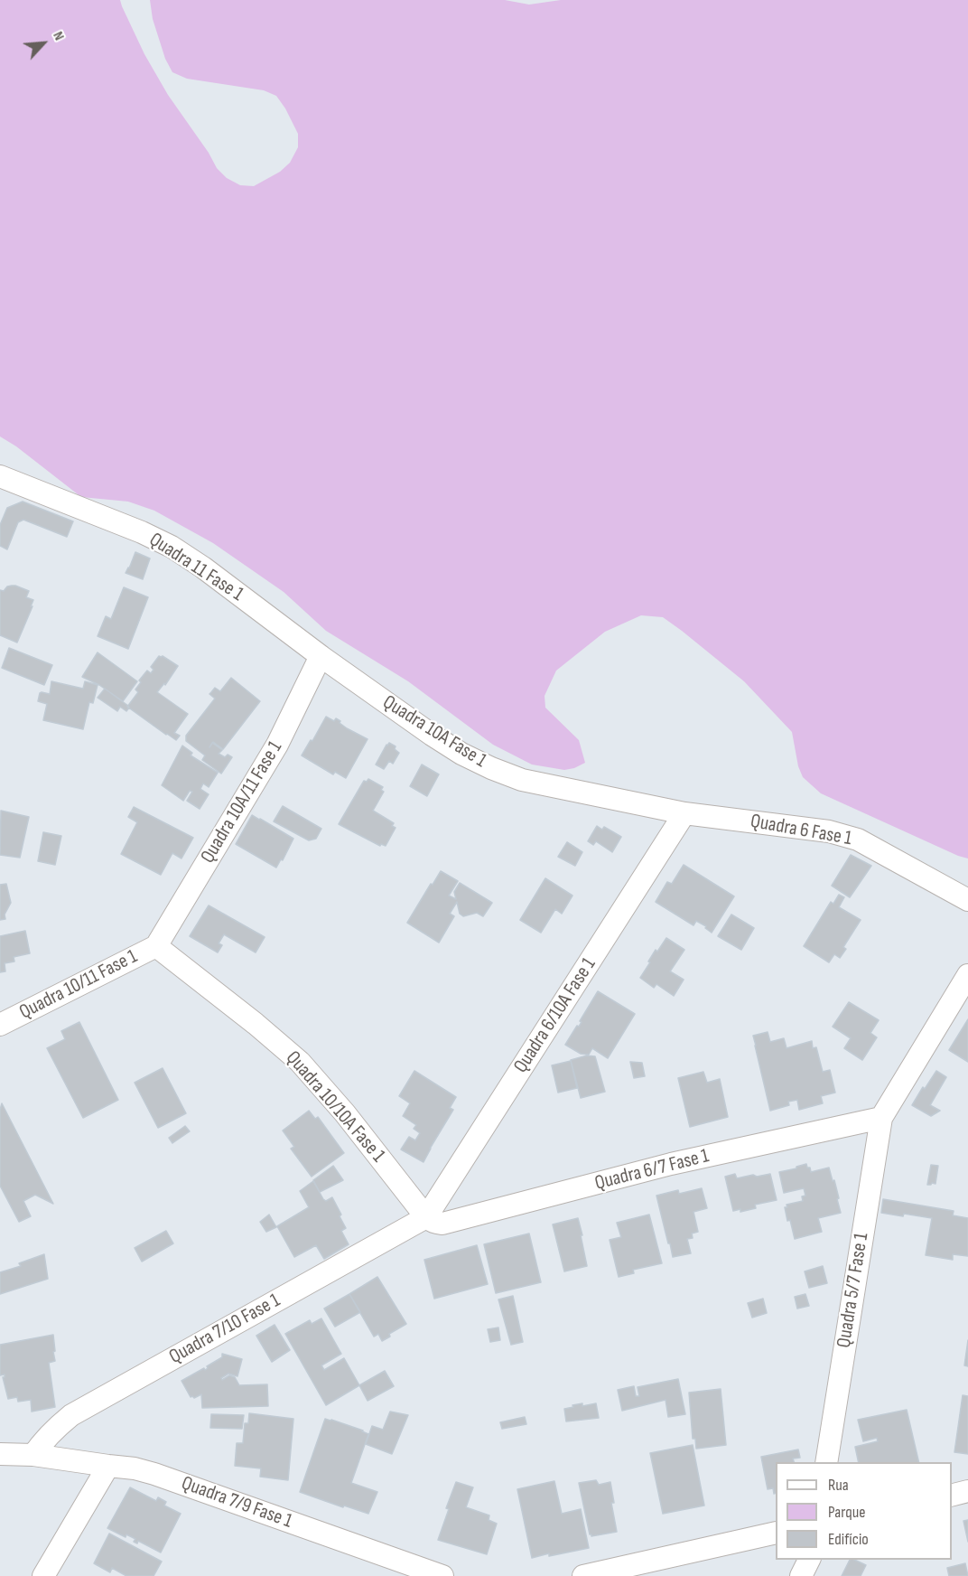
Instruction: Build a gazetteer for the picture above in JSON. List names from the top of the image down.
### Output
{
  "streets": {
    "street": [
      "Quadra 11 Fase 1",
      "Quadra 10A Fase 1",
      "Quadra 10A/11 Fase 1",
      "Quadra 6 Fase 1",
      "Quadra 10/11 Fase 1",
      "Quadra 6/10A Fase 1",
      "Quadra 10/10A Fase 1",
      "Quadra 6/7 Fase 1",
      "Quadra 5/7 Fase 1",
      "Quadra 7/10 Fase 1",
      "Quadra 7/9 Fase 1"
    ]
  },
  "crossings": [
    ["Quadra 11 Fase 1", "Quadra 10A Fase 1"],
    ["Quadra 11 Fase 1", "Quadra 10A/11 Fase 1"],
    ["Quadra 10A Fase 1", "Quadra 10A/11 Fase 1"],
    ["Quadra 10A Fase 1", "Quadra 6 Fase 1"],
    ["Quadra 10A Fase 1", "Quadra 6/10A Fase 1"],
    ["Quadra 10A/11 Fase 1", "Quadra 10/11 Fase 1"],
    ["Quadra 10A/11 Fase 1", "Quadra 10/10A Fase 1"],
    ["Quadra 6 Fase 1", "Quadra 6/10A Fase 1"],
    ["Quadra 10/11 Fase 1", "Quadra 10/10A Fase 1"],
    ["Quadra 6/10A Fase 1", "Quadra 10/10A Fase 1"],
    ["Quadra 6/10A Fase 1", "Quadra 6/7 Fase 1"],
    ["Quadra 6/10A Fase 1", "Quadra 7/10 Fase 1"],
    ["Quadra 10/10A Fase 1", "Quadra 6/7 Fase 1"],
    ["Quadra 10/10A Fase 1", "Quadra 7/10 Fase 1"],
    ["Quadra 6/7 Fase 1", "Quadra 5/7 Fase 1"],
    ["Quadra 6/7 Fase 1", "Quadra 7/10 Fase 1"],
    ["Quadra 7/10 Fase 1", "Quadra 7/9 Fase 1"]
  ],
  "legend": ["Rua", "Parque", "Edifício"],
  "north": "top right"
}
